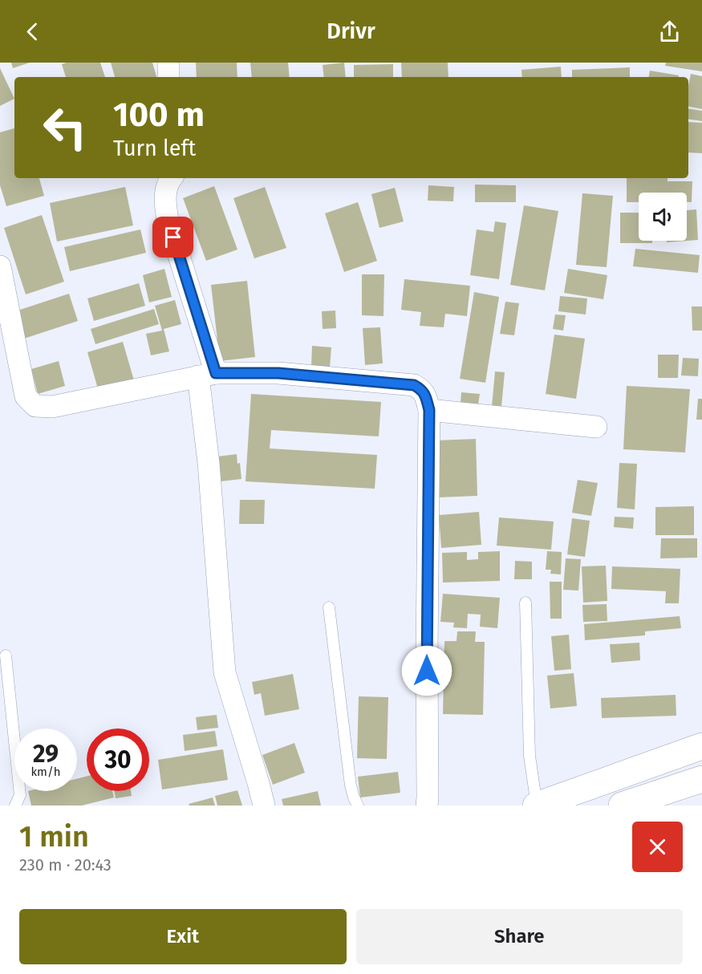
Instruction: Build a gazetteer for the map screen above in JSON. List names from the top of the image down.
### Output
{
  "page": {
    "header": "Drivr",
    "turn": ["100 m", "Turn left"],
    "speed": "29 km/h",
    "limit": "30",
    "heading": ["1 min", "230 m · 20:43"],
    "buttons": ["Exit", "Share"]
  }
}
